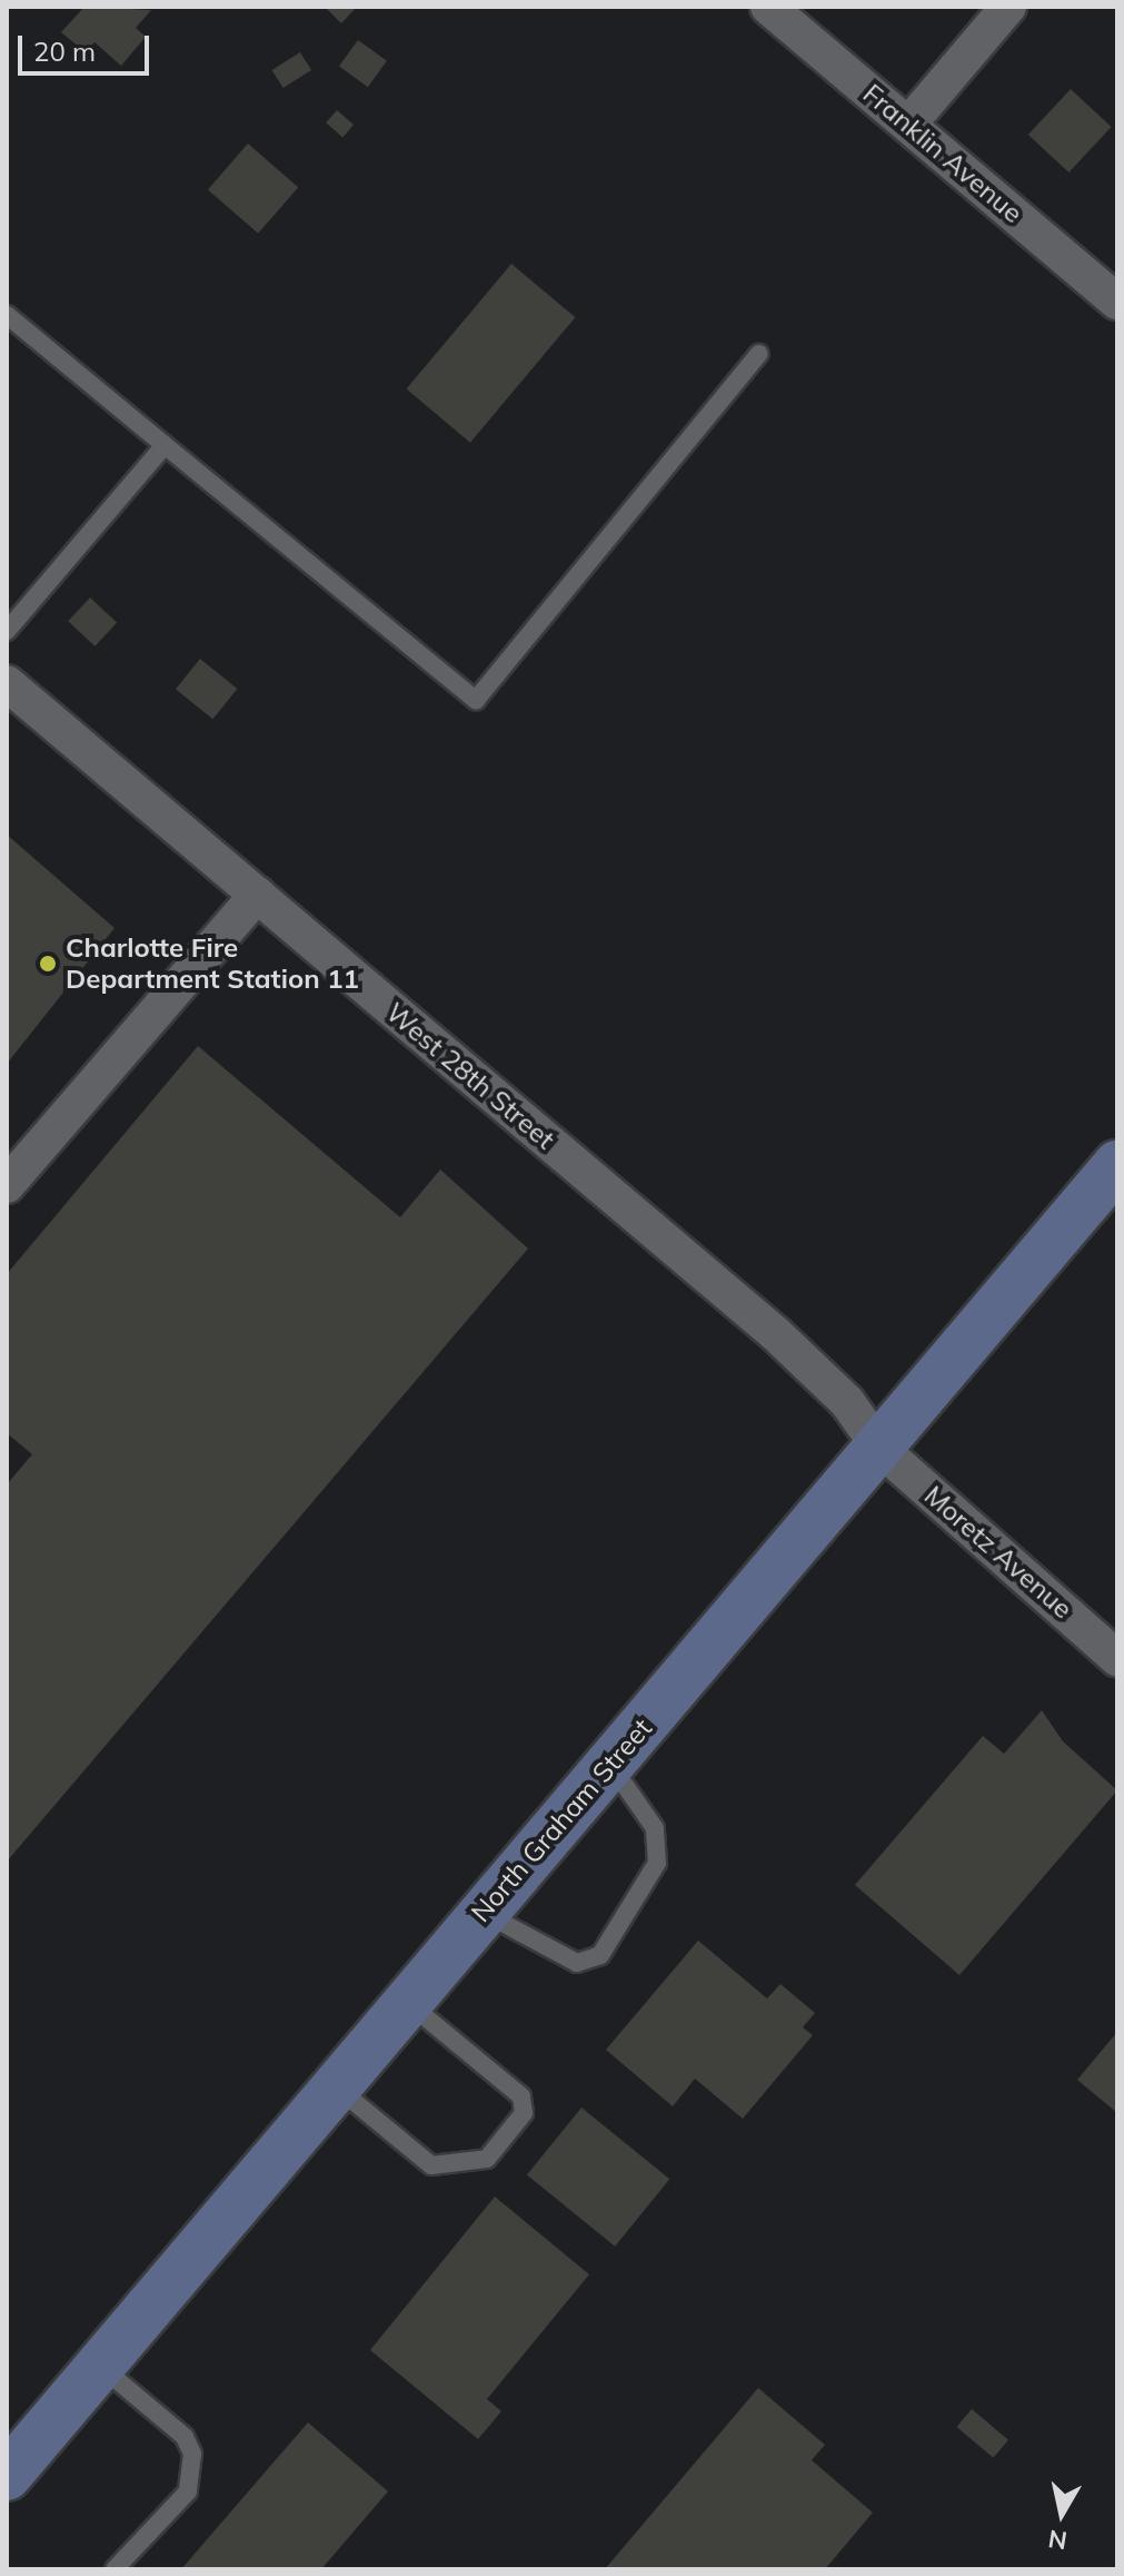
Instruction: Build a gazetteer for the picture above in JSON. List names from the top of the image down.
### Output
{
  "streets": {
    "main road": ["North Graham Street"],
    "street": ["Franklin Avenue", "West 28th Street", "Moretz Avenue"]
  },
  "crossings": [
    ["West 28th Street", "Moretz Avenue"],
    ["West 28th Street", "North Graham Street"],
    ["Moretz Avenue", "North Graham Street"]
  ],
  "places": ["Charlotte Fire Department Station 11"],
  "scale_bar": "20 m",
  "north": "bottom"
}
